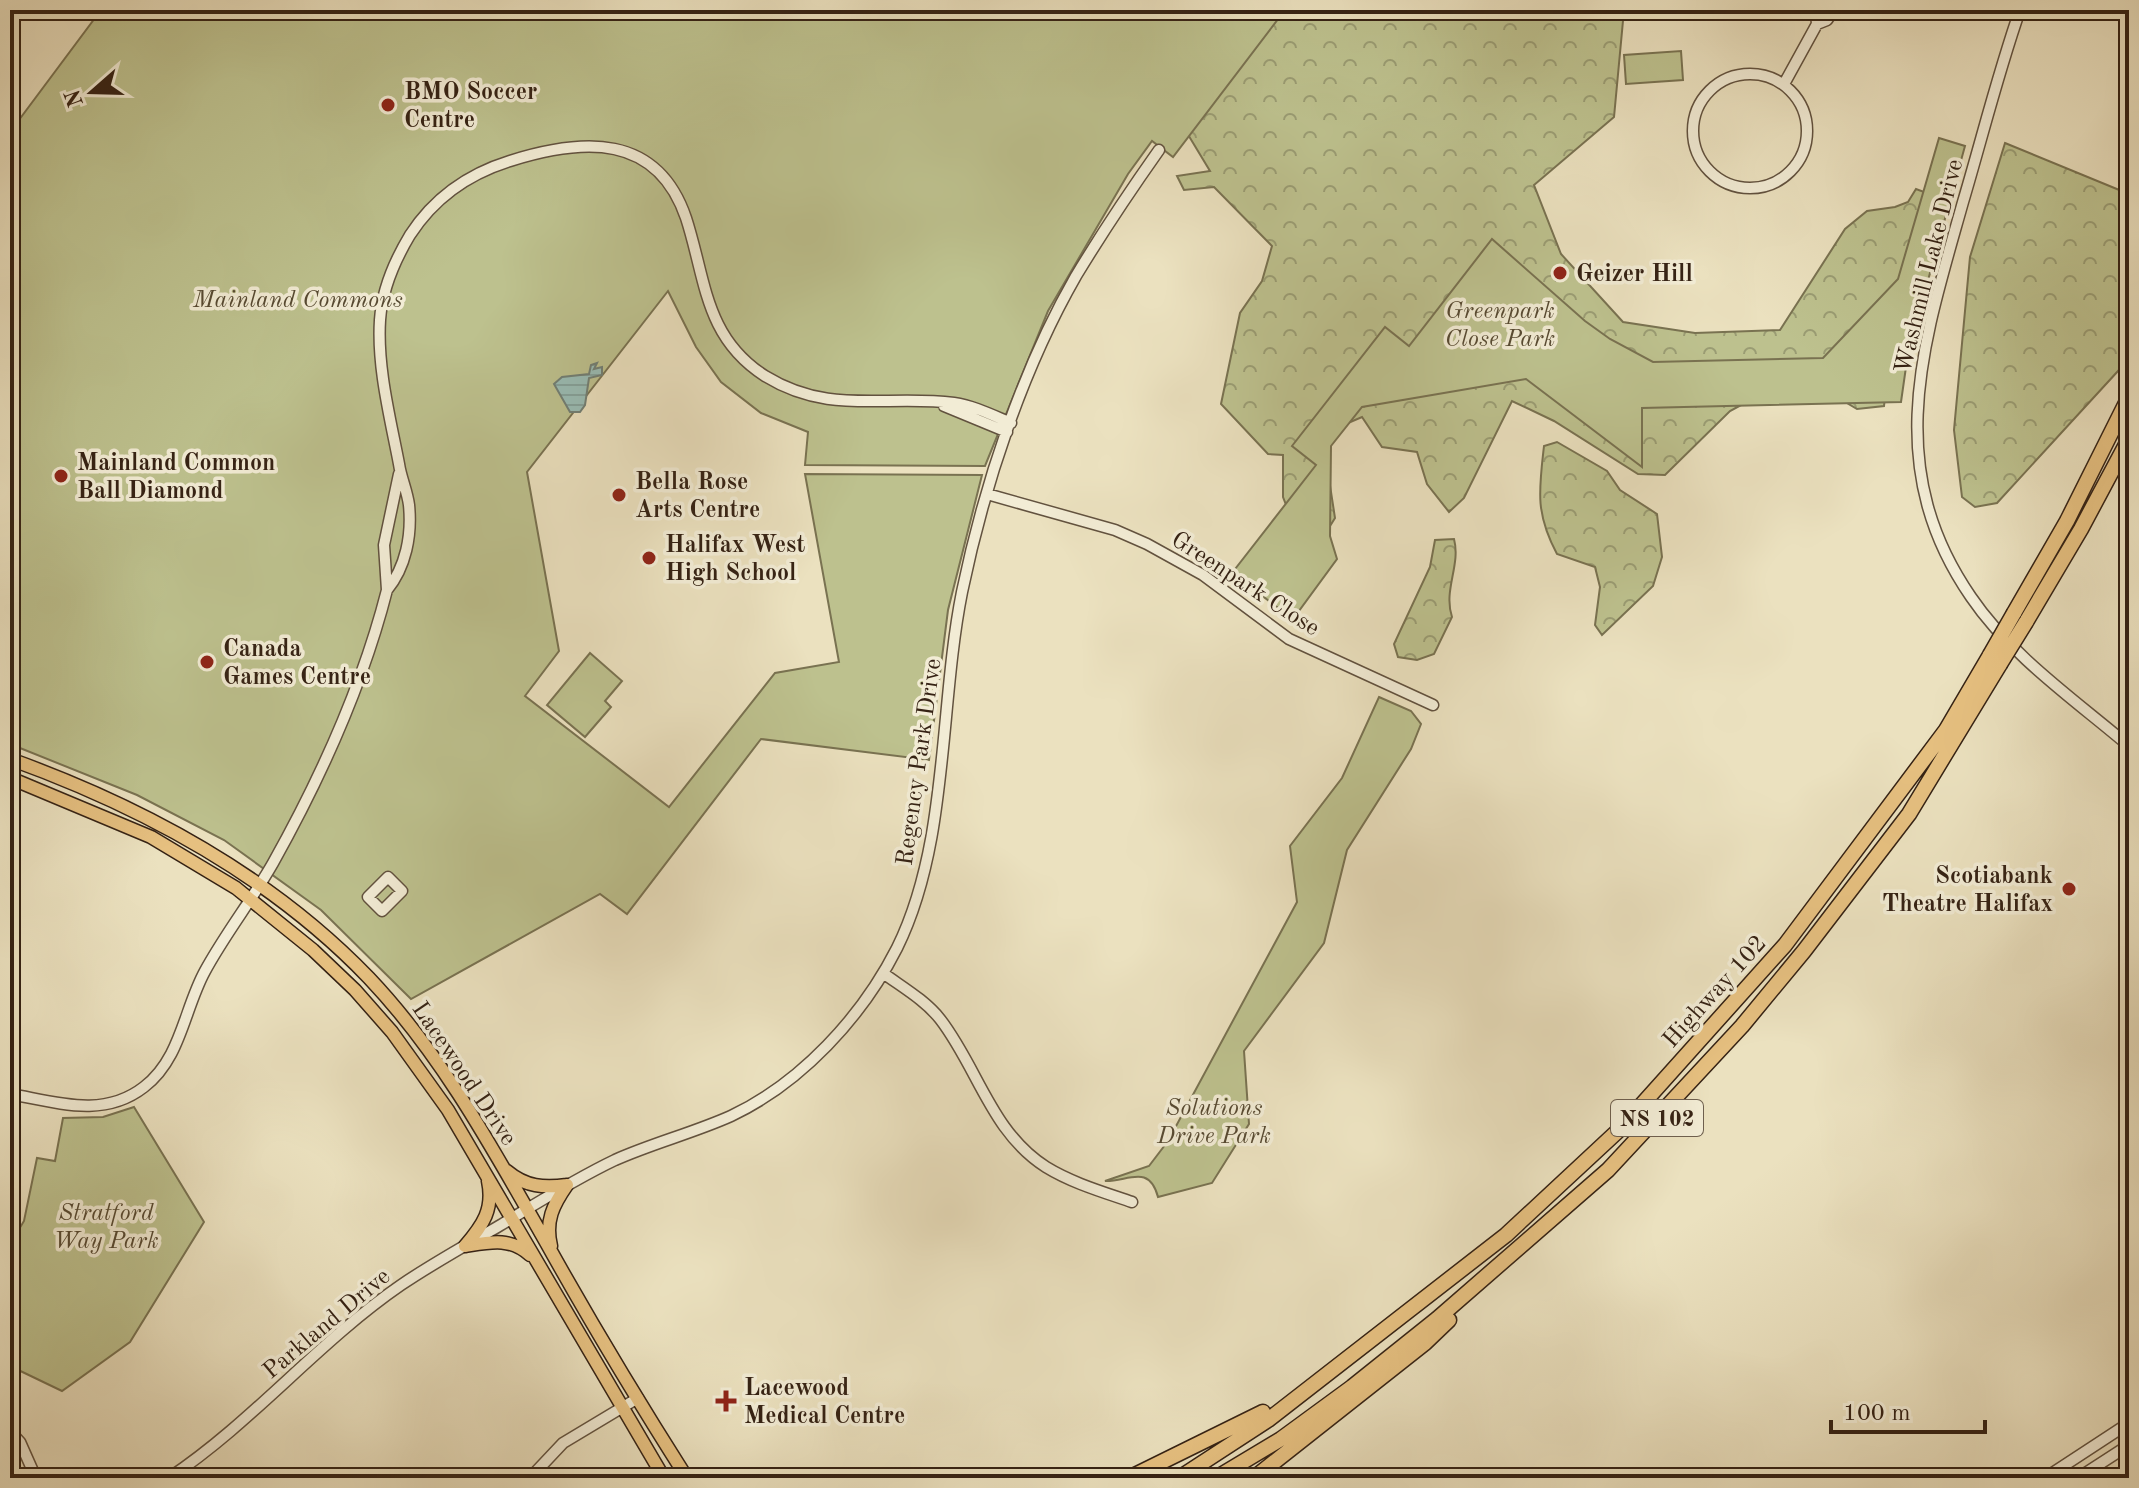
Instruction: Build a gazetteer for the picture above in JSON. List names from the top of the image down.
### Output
{
  "streets": {
    "highway": ["Highway 102", "NS 102"],
    "main road": ["Lacewood Drive"],
    "street": [
      "Washmill Lake Drive",
      "Greenpark Close",
      "Regency Park Drive",
      "Parkland Drive"
    ]
  },
  "crossings": [
    ["Greenpark Close", "Regency Park Drive"],
    ["Regency Park Drive", "Lacewood Drive"],
    ["Regency Park Drive", "Parkland Drive"],
    ["Lacewood Drive", "Parkland Drive"]
  ],
  "parks": [
    "Mainland Commons",
    "Greenpark Close Park",
    "Solutions Drive Park",
    "Stratford Way Park"
  ],
  "places": {
    "other": [
      "BMO Soccer Centre",
      "Geizer Hill",
      "Mainland Common Ball Diamond",
      "Bella Rose Arts Centre",
      "Halifax West High School",
      "Canada Games Centre",
      "Scotiabank Theatre Halifax"
    ],
    "health": ["Lacewood Medical Centre"]
  },
  "scale_bar": "100 m",
  "north": "left"
}
